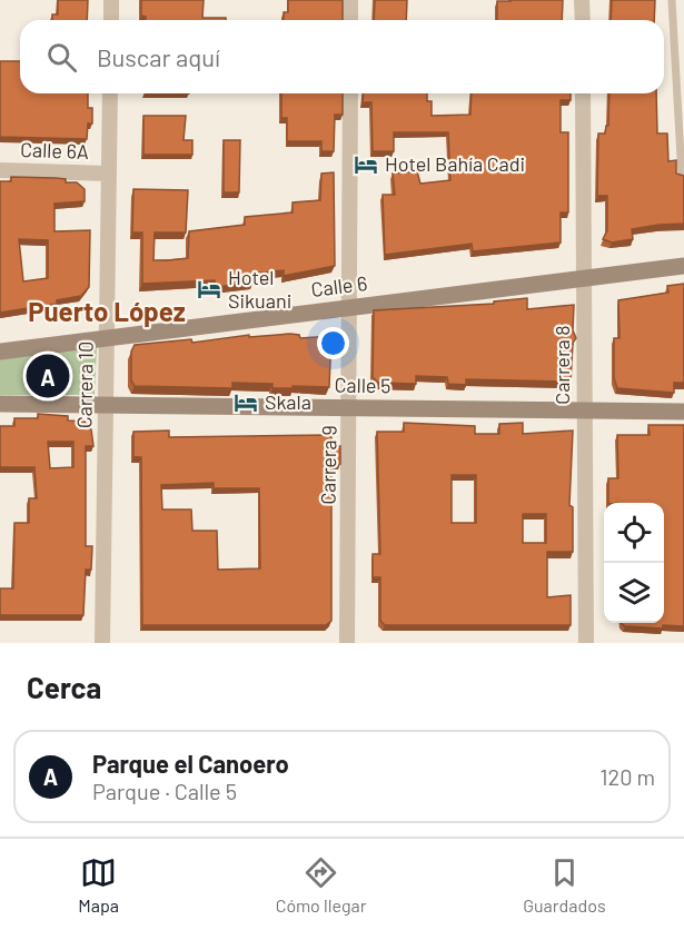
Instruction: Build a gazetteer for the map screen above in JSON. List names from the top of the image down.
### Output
{
  "streets": {
    "street": [
      "Calle 6A",
      "Calle 6",
      "Carrera 8",
      "Carrera 10",
      "Calle 5",
      "Carrera 9"
    ]
  },
  "crossings": [
    ["Calle 6A", "Carrera 10"],
    ["Calle 6", "Carrera 8"],
    ["Calle 6", "Carrera 10"],
    ["Calle 6", "Carrera 9"],
    ["Carrera 8", "Calle 5"],
    ["Carrera 10", "Calle 5"],
    ["Calle 5", "Carrera 9"]
  ],
  "districts": ["Puerto López"],
  "places": {
    "hotel": ["Hotel Bahía Cadi", "Hotel Sikuani", "Skala"]
  },
  "page": {
    "search": "Buscar aquí",
    "pins": "A",
    "heading": "Cerca",
    "list": [
      {
        "mark": "A",
        "name": "Parque el Canoero",
        "note": "Parque · Calle 5",
        "value": "120 m"
      }
    ],
    "nav": ["Mapa", "Cómo llegar", "Guardados"]
  }
}
